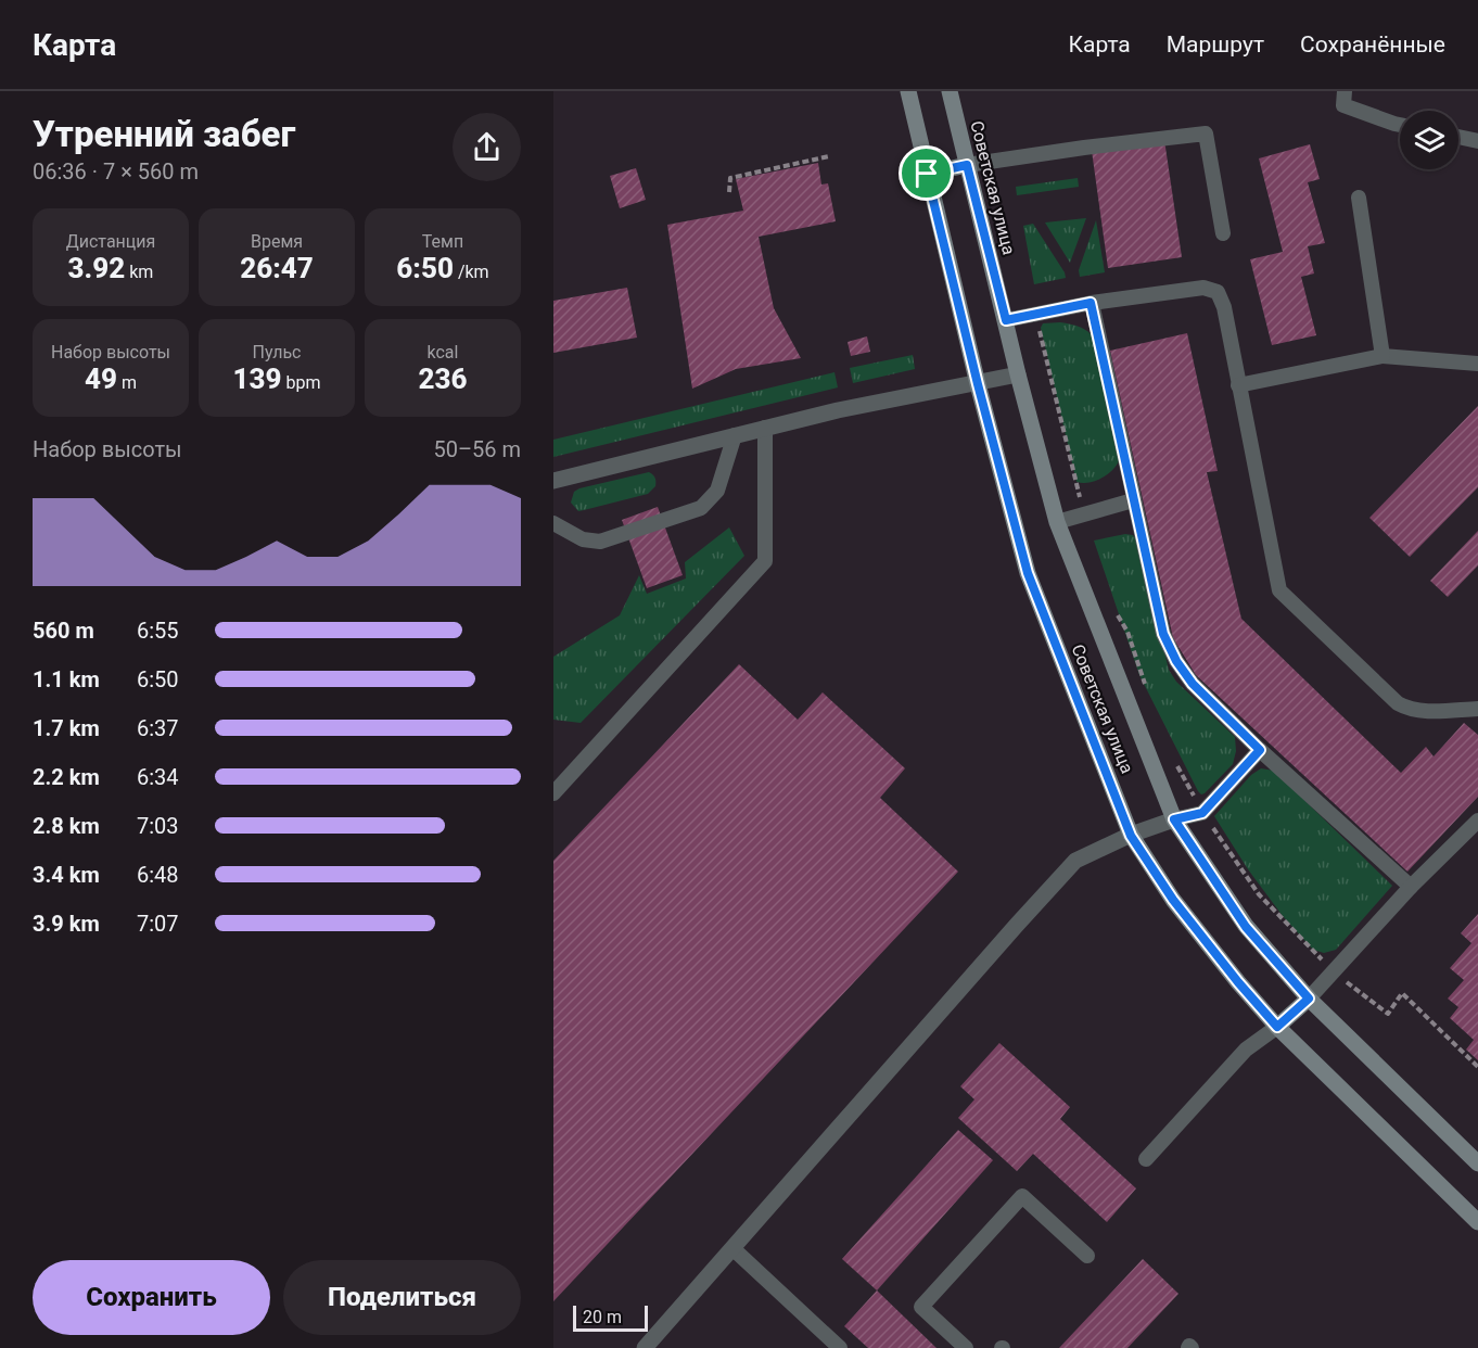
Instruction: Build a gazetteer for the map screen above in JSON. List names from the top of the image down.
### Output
{
  "streets": {
    "main road": ["Советская улица"]
  },
  "scale_bar": "20 m",
  "page": {
    "header": "Карта",
    "nav": ["Карта", "Маршрут", "Сохранённые"],
    "heading": ["Утренний забег", "06:36 · 7 × 560 m"],
    "stats": [
      ["Дистанция", "3.92 km"],
      ["Время", "26:47"],
      ["Темп", "6:50 /km"],
      ["Набор высоты", "49 m"],
      ["Пульс", "139 bpm"],
      ["kcal", "236"]
    ],
    "chart": ["Набор высоты", "50–56 m"],
    "list": [
      {
        "name": "560 m",
        "note": "6:55"
      },
      {
        "name": "1.1 km",
        "note": "6:50"
      },
      {
        "name": "1.7 km",
        "note": "6:37"
      },
      {
        "name": "2.2 km",
        "note": "6:34"
      },
      {
        "name": "2.8 km",
        "note": "7:03"
      },
      {
        "name": "3.4 km",
        "note": "6:48"
      },
      {
        "name": "3.9 km",
        "note": "7:07"
      }
    ],
    "buttons": ["Сохранить", "Поделиться"],
    "scale": "20 m"
  }
}
